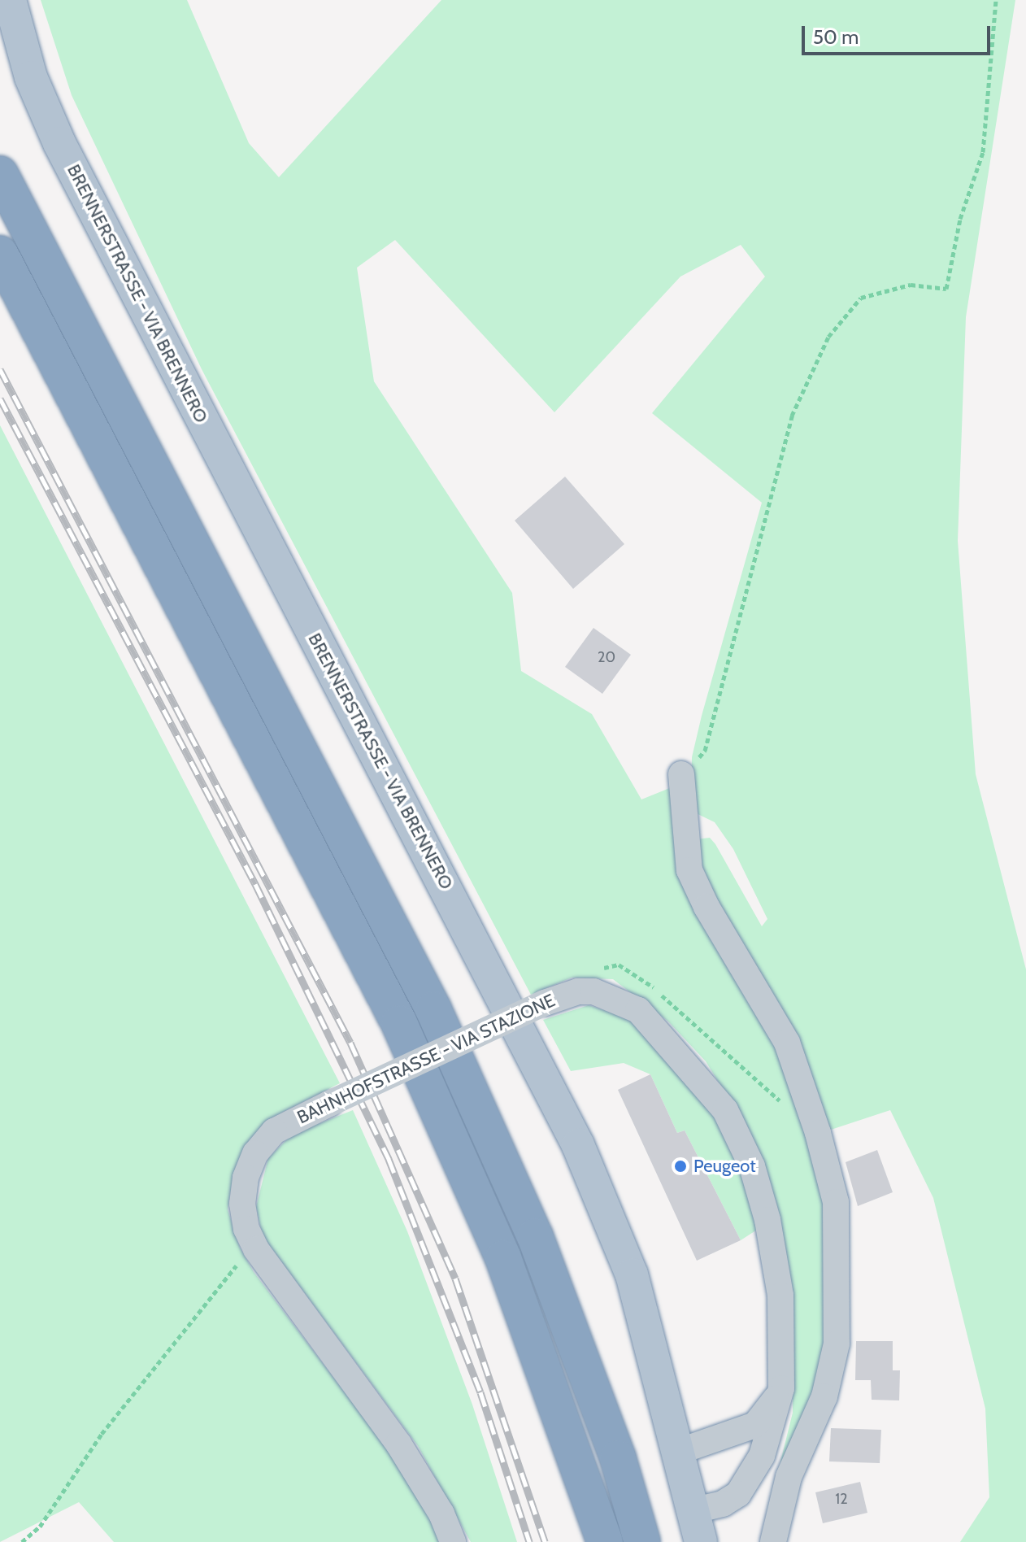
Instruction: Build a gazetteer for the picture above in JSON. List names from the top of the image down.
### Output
{
  "streets": {
    "main road": ["BRENNERSTRASSE - VIA BRENNERO"],
    "street": ["BAHNHOFSTRASSE - VIA STAZIONE"]
  },
  "places": ["Peugeot"],
  "house_numbers": ["20", "12"],
  "scale_bar": "50 m"
}
